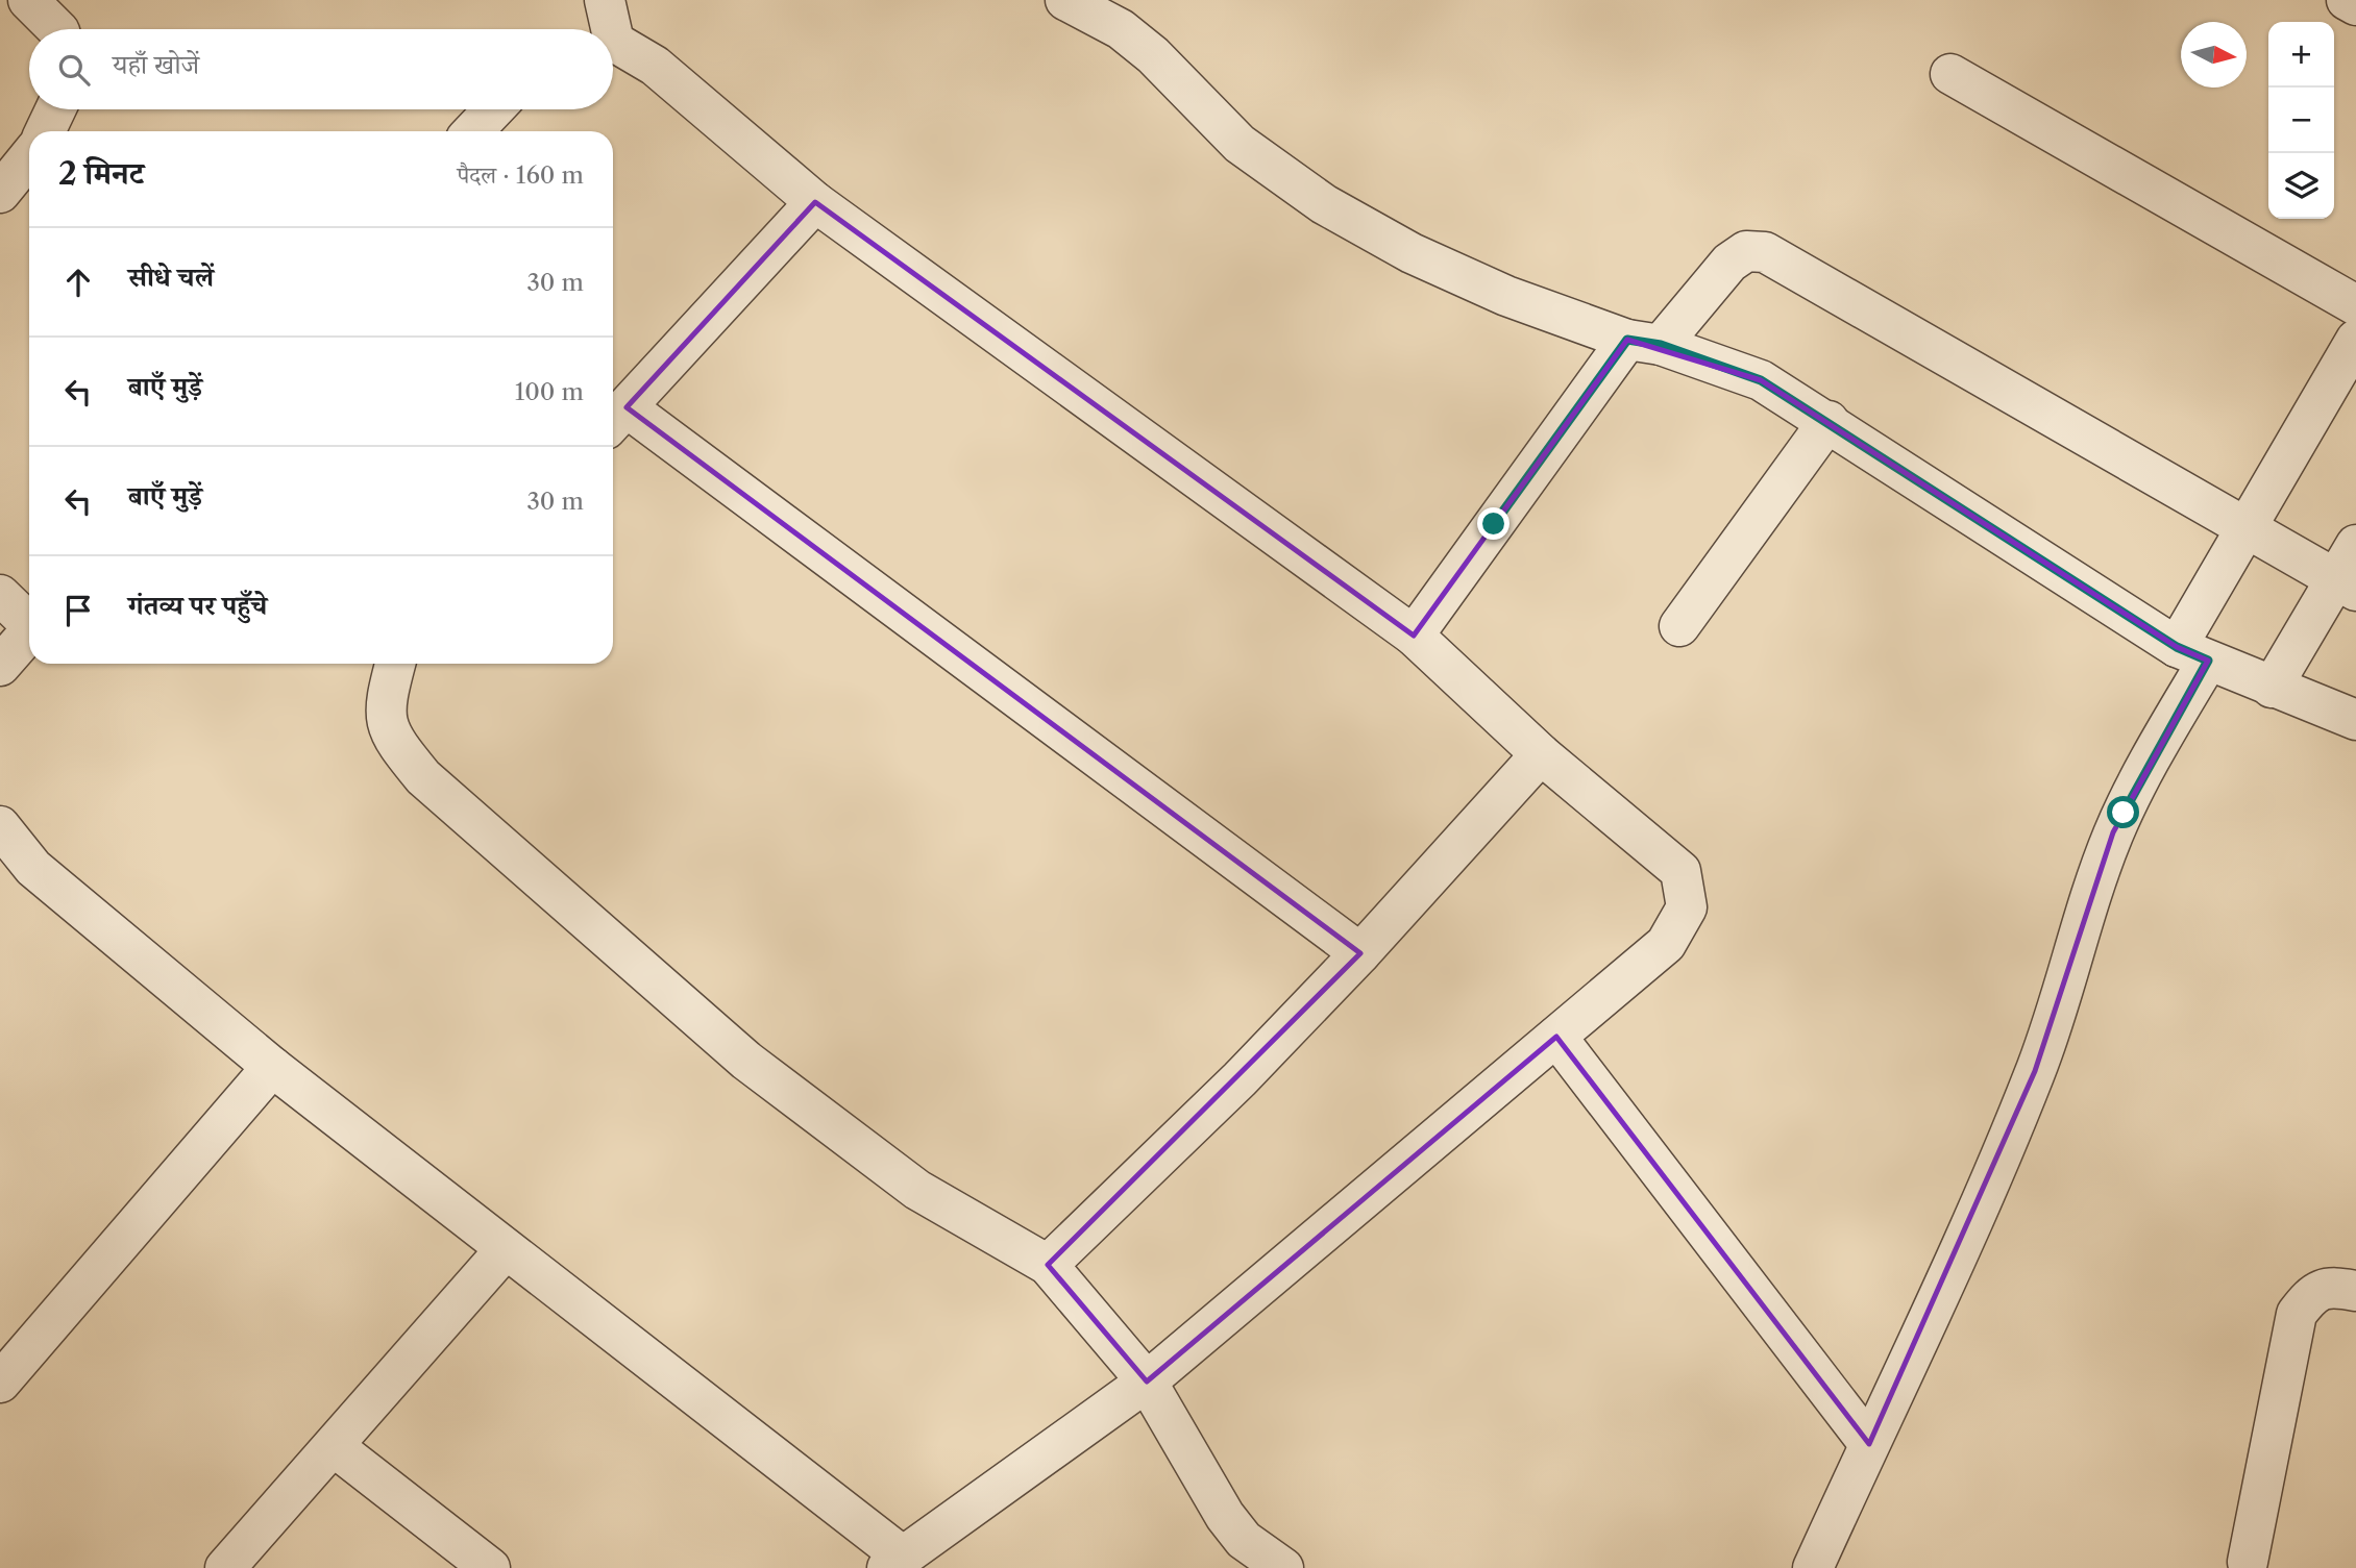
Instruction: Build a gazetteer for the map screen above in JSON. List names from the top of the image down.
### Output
{
  "north": "right",
  "page": {
    "map_buttons": ["+", "−"],
    "search": "यहाँ खोजें",
    "heading": ["2 मिनट", "पैदल · 160 m"],
    "list": [
      ["सीधे चलें", "30 m"],
      ["बाएँ मुड़ें", "100 m"],
      ["बाएँ मुड़ें", "30 m"],
      "गंतव्य पर पहुँचे"
    ]
  }
}
